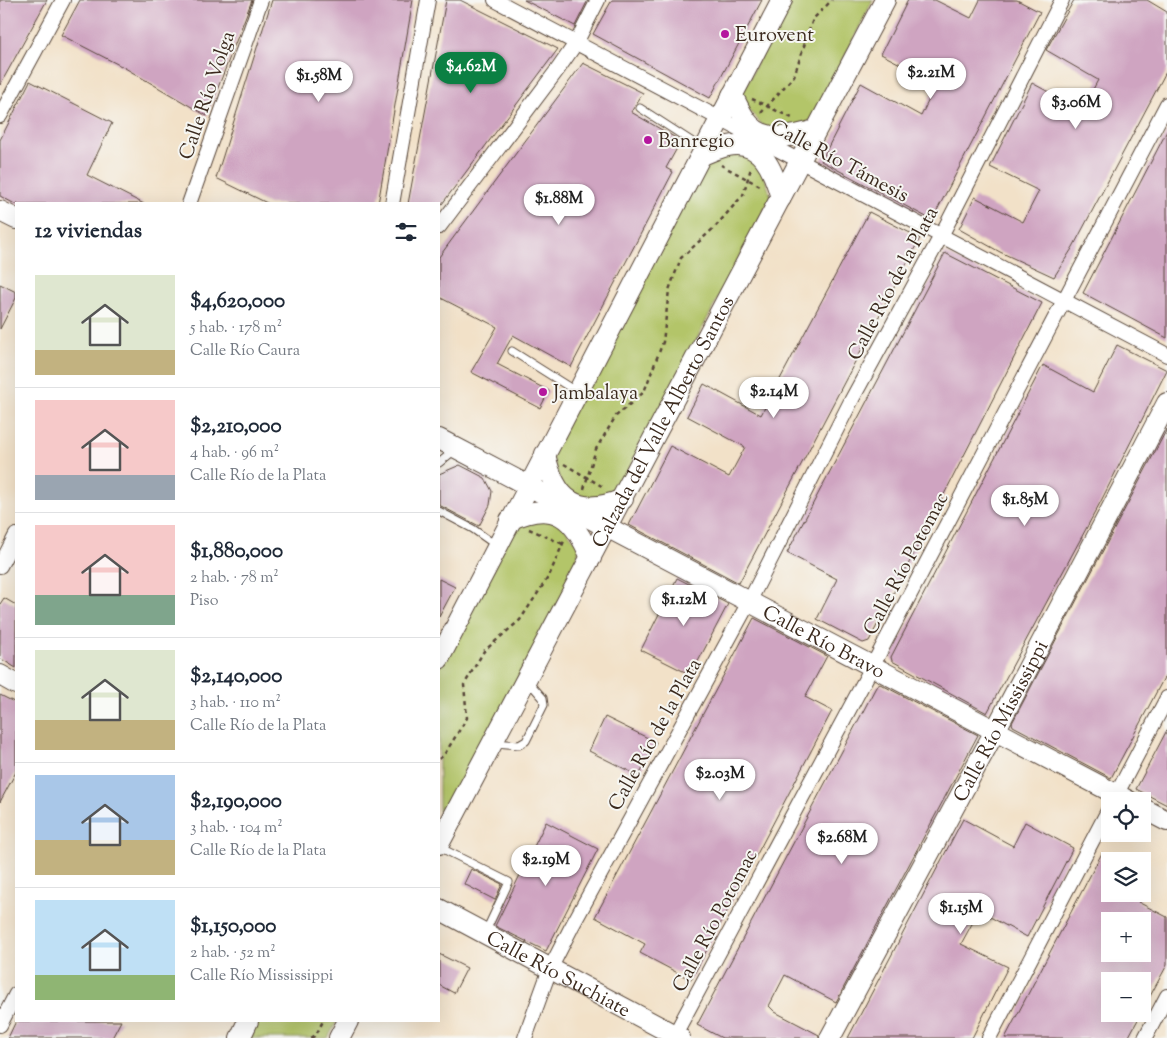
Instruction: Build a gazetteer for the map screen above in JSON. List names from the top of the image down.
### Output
{
  "streets": {
    "main road": [
      "Calzada del Valle Alberto Santos",
      "Calle Río Bravo",
      "Calle Río Mississippi",
      "Calle Río Suchiate"
    ],
    "street": [
      "Calle Río Volga",
      "Calle Río Támesis",
      "Calle Río de la Plata",
      "Calle Río Potomac"
    ]
  },
  "crossings": [
    ["Calle Río Támesis", "Calle Río de la Plata"],
    ["Calle Río Támesis", "Calzada del Valle Alberto Santos"],
    ["Calle Río Támesis", "Calle Río Potomac"],
    ["Calle Río de la Plata", "Calle Río Bravo"],
    ["Calle Río de la Plata", "Calle Río Suchiate"],
    ["Calzada del Valle Alberto Santos", "Calle Río Bravo"],
    ["Calle Río Potomac", "Calle Río Bravo"],
    ["Calle Río Potomac", "Calle Río Suchiate"],
    ["Calle Río Bravo", "Calle Río Mississippi"]
  ],
  "places": ["Eurovent", "Banregio", "Jambalaya"],
  "page": {
    "price": [
      "$4.62M",
      "$2.21M",
      "$1.58M",
      "$3.06M",
      "$1.88M",
      "$2.14M",
      "$1.85M",
      "$1.12M",
      "$2.03M",
      "$2.68M",
      "$2.19M",
      "$1.15M"
    ],
    "heading": "12 viviendas",
    "list": [
      {
        "name": "$4,620,000",
        "note": "5 hab. · 178 m² · Calle Río Caura"
      },
      {
        "name": "$2,210,000",
        "note": "4 hab. · 96 m² · Calle Río de la Plata"
      },
      {
        "name": "$1,880,000",
        "note": "2 hab. · 78 m² · Piso"
      },
      {
        "name": "$2,140,000",
        "note": "3 hab. · 110 m² · Calle Río de la Plata"
      },
      {
        "name": "$2,190,000",
        "note": "3 hab. · 104 m² · Calle Río de la Plata"
      },
      {
        "name": "$1,150,000",
        "note": "2 hab. · 52 m² · Calle Río Mississippi"
      }
    ],
    "map_buttons": ["+", "−"]
  }
}
